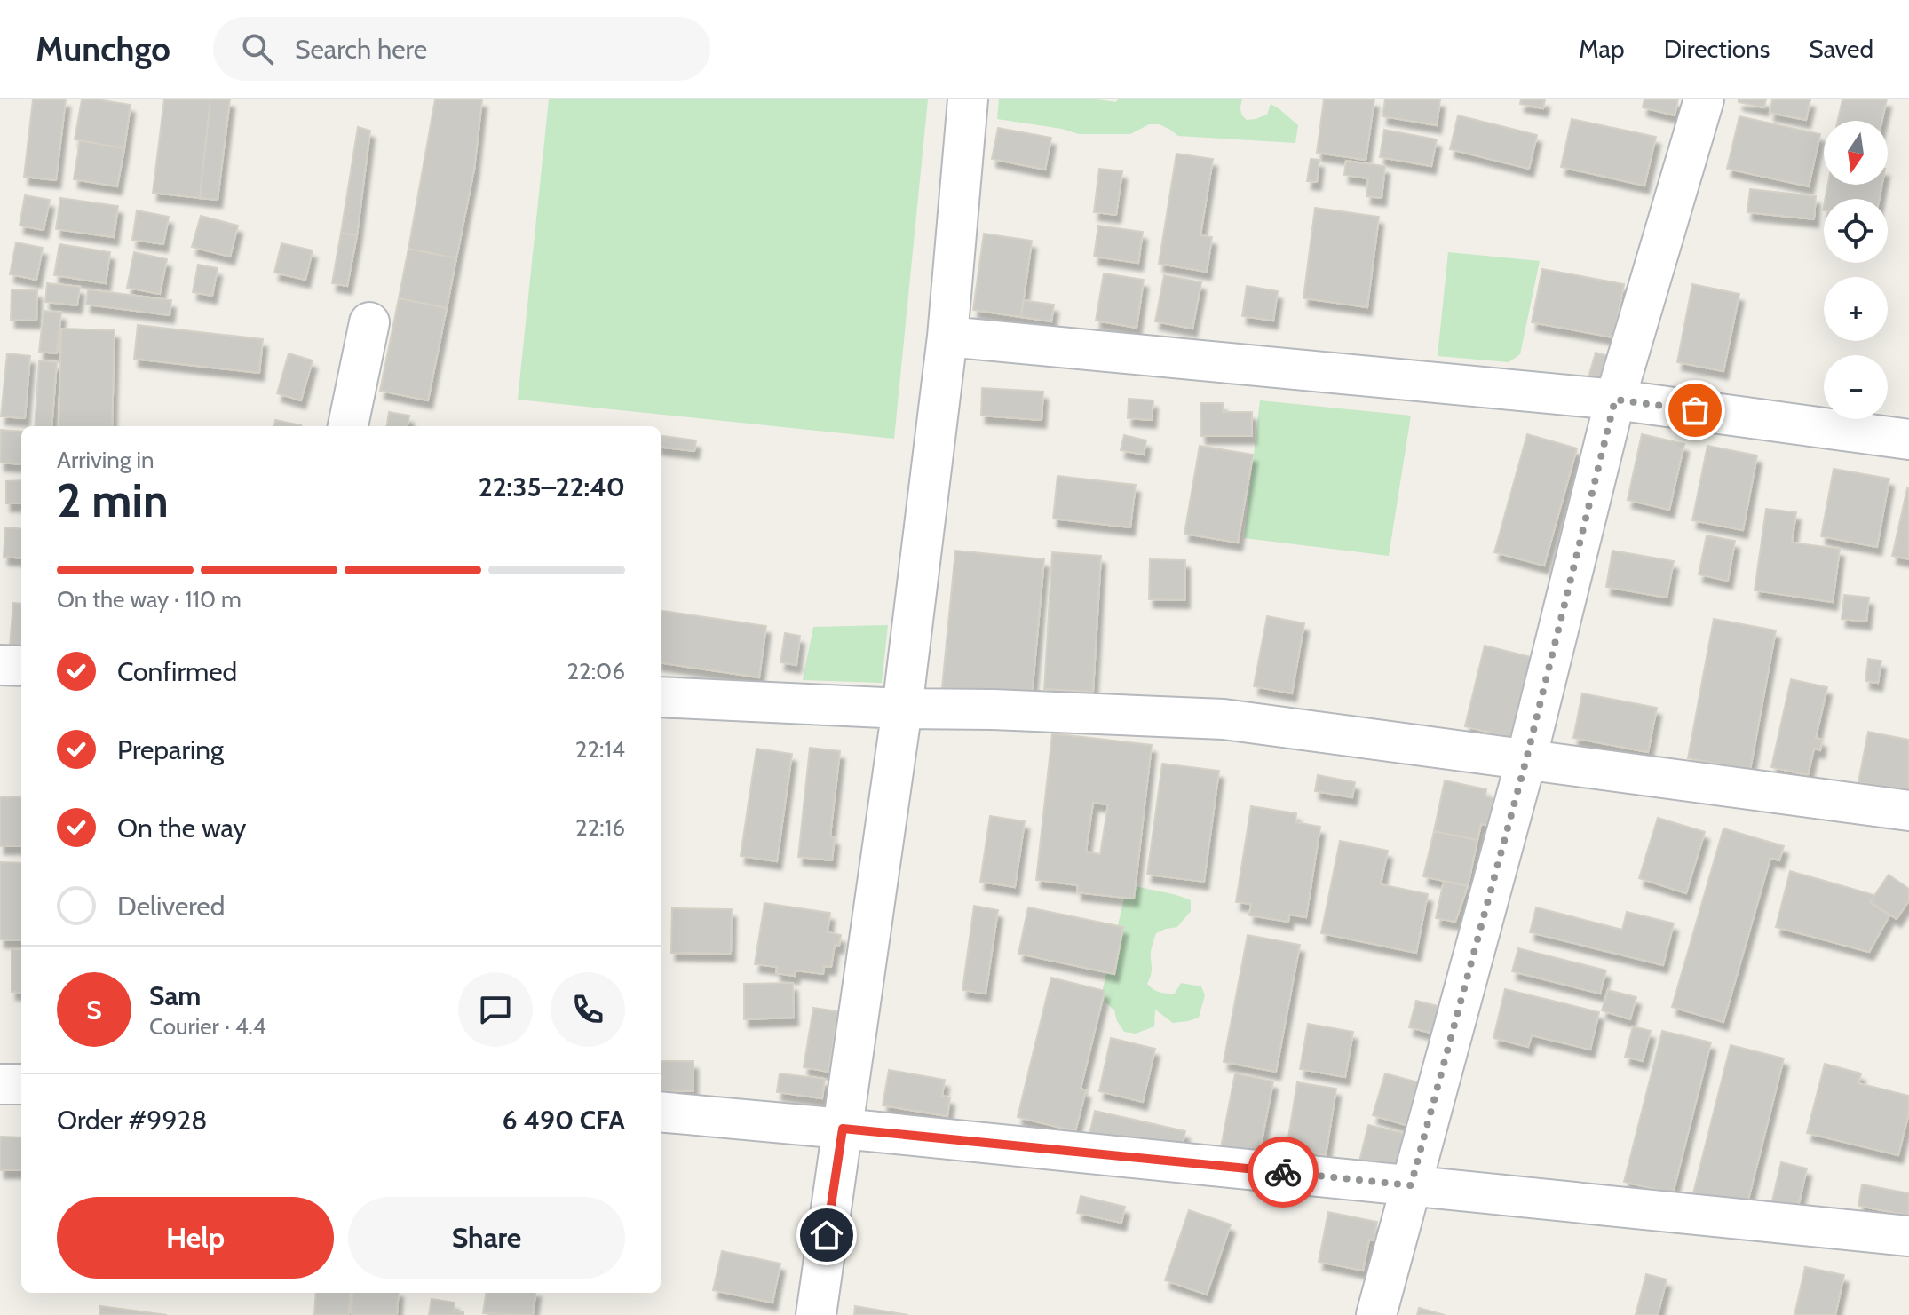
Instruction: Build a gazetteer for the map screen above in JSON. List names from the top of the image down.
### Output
{
  "north": "bottom",
  "page": {
    "header": "Munchgo",
    "search": "Search here",
    "nav": ["Map", "Directions", "Saved"],
    "map_buttons": ["+", "−"],
    "heading": ["2 min", "Arriving in", "22:35–22:40"],
    "panel": [
      "Sam",
      "Courier · 4.4",
      "Order #9928",
      "6 490 CFA"
    ],
    "bar": "On the way · 110 m",
    "list": [
      ["Confirmed", "22:06"],
      ["Preparing", "22:14"],
      ["On the way", "22:16"],
      "Delivered"
    ],
    "round": "S",
    "buttons": ["Help", "Share"]
  }
}
